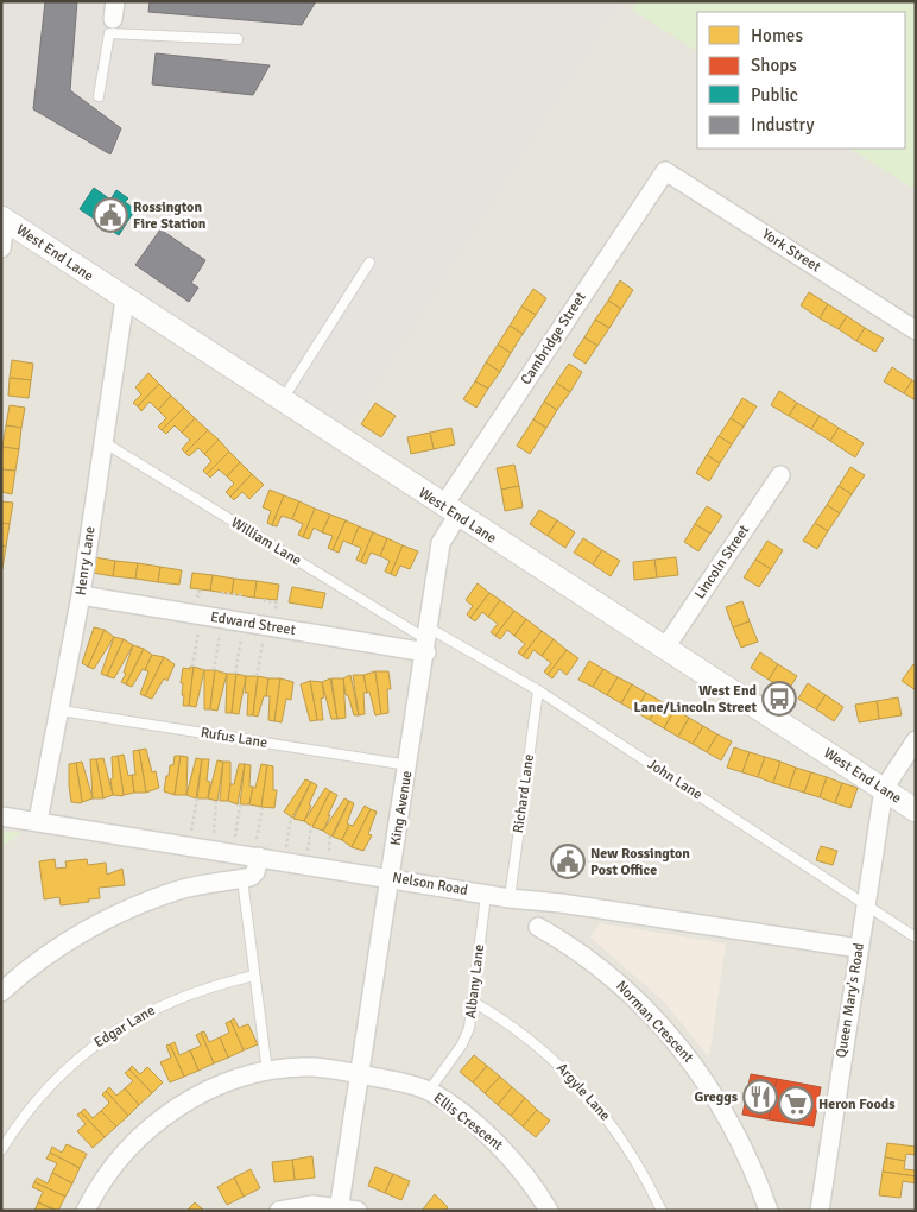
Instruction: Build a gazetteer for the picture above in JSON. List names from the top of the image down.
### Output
{
  "streets": {
    "street": [
      "York Street",
      "West End Lane",
      "Cambridge Street",
      "Henry Lane",
      "Lincoln Street",
      "Edward Street",
      "King Avenue",
      "Nelson Road",
      "Queen Mary's Road",
      "Norman Crescent",
      "Ellis Crescent"
    ],
    "lane": [
      "William Lane",
      "Rufus Lane",
      "John Lane",
      "Richard Lane",
      "Albany Lane",
      "Edgar Lane",
      "Argyle Lane"
    ]
  },
  "crossings": [
    ["York Street", "Cambridge Street"],
    ["West End Lane", "Cambridge Street"],
    ["West End Lane", "Henry Lane"],
    ["West End Lane", "Lincoln Street"],
    ["West End Lane", "King Avenue"],
    ["West End Lane", "Queen Mary's Road"],
    ["Cambridge Street", "King Avenue"],
    ["William Lane", "Henry Lane"],
    ["William Lane", "Edward Street"],
    ["William Lane", "John Lane"],
    ["William Lane", "King Avenue"],
    ["Henry Lane", "Edward Street"],
    ["Henry Lane", "Rufus Lane"],
    ["Henry Lane", "Nelson Road"],
    ["Edward Street", "John Lane"],
    ["Edward Street", "King Avenue"],
    ["Rufus Lane", "King Avenue"],
    ["John Lane", "Richard Lane"],
    ["John Lane", "King Avenue"],
    ["John Lane", "Queen Mary's Road"],
    ["Richard Lane", "Nelson Road"],
    ["King Avenue", "Nelson Road"],
    ["King Avenue", "Ellis Crescent"],
    ["Nelson Road", "Albany Lane"],
    ["Nelson Road", "Queen Mary's Road"],
    ["Albany Lane", "Argyle Lane"],
    ["Albany Lane", "Ellis Crescent"]
  ],
  "places": {
    "public building": ["Rossington Fire Station", "New Rossington Post Office"],
    "bus stop": ["West End Lane/Lincoln Street"],
    "restaurant": ["Greggs"],
    "supermarket": ["Heron Foods"]
  },
  "legend": [
    "Homes",
    "Shops",
    "Public",
    "Industry"
  ]
}
